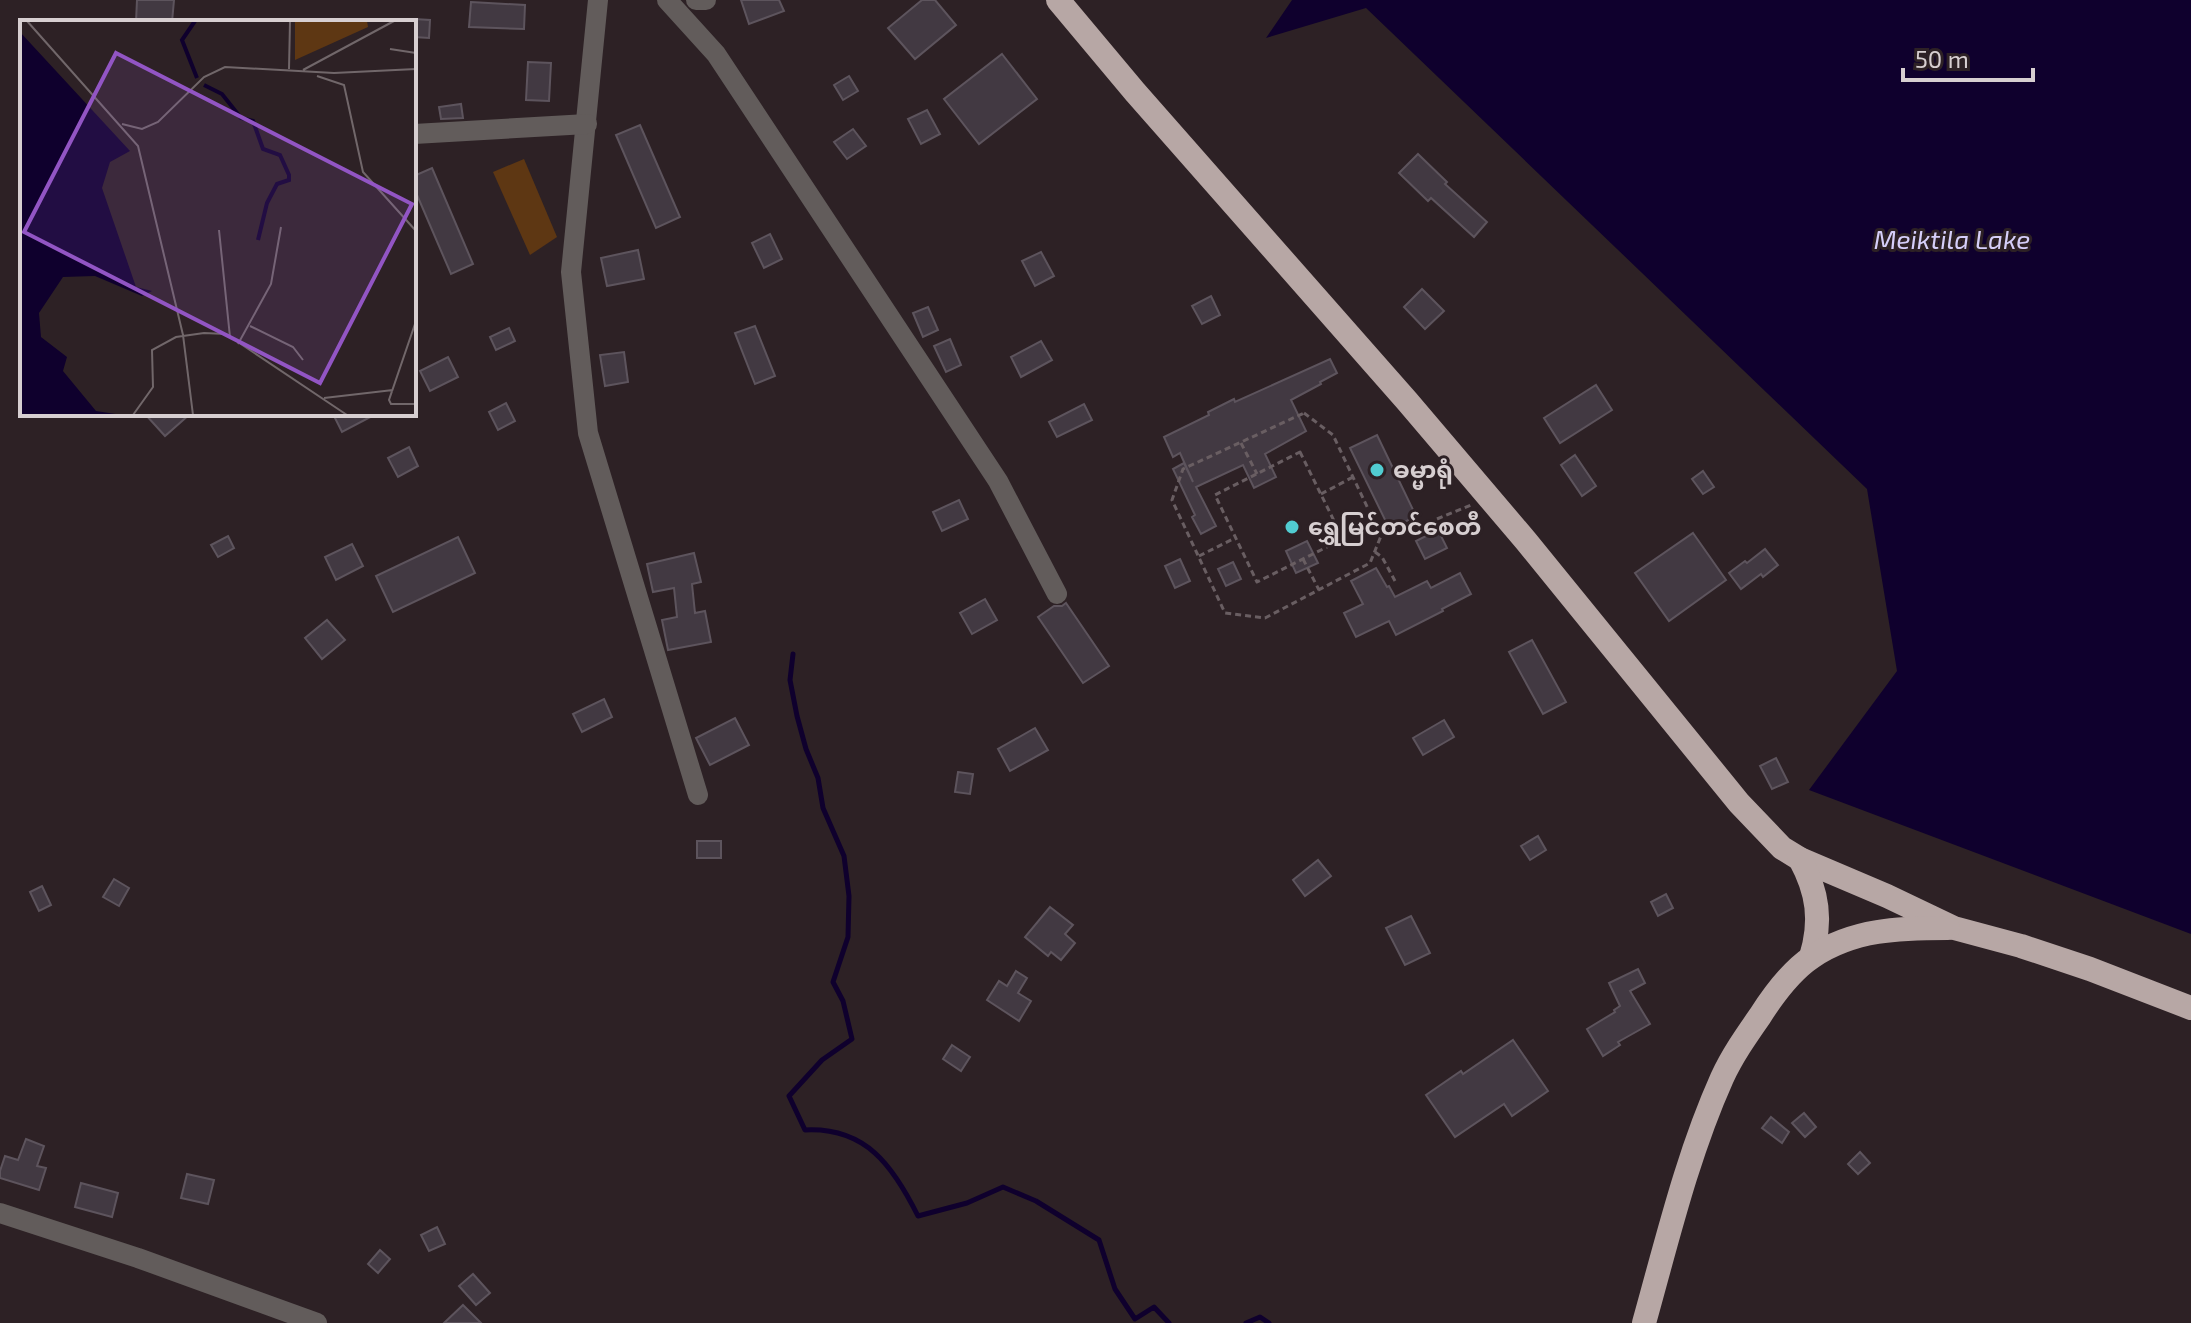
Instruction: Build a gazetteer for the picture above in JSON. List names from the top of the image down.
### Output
{
  "water": ["Meiktila Lake"],
  "places": ["ဓမ္မာရုံ", "ရွှေမြင်တင်စေတီ"],
  "scale_bar": "50 m"
}
